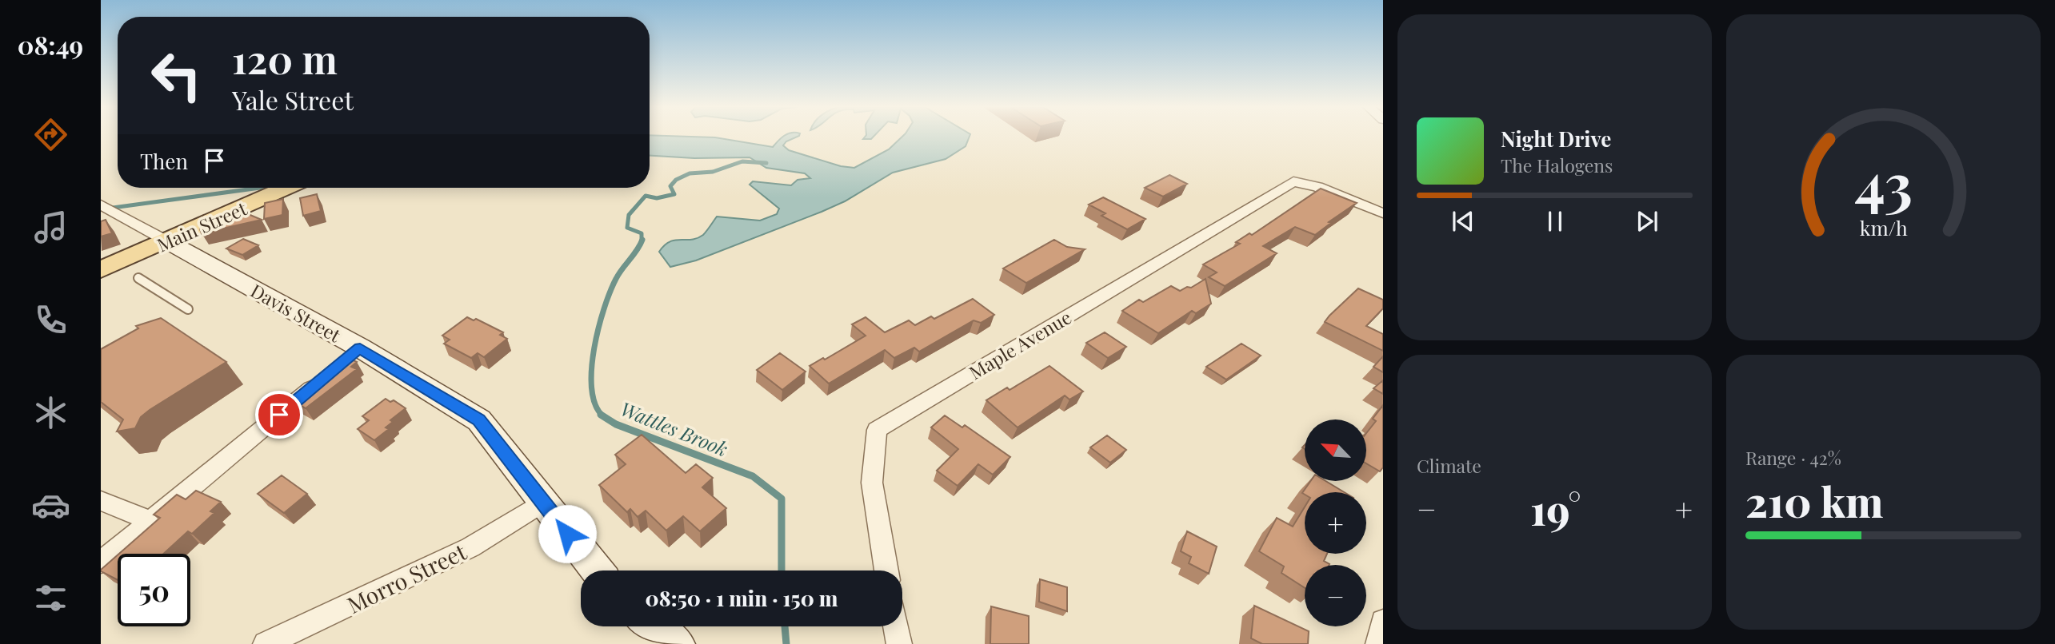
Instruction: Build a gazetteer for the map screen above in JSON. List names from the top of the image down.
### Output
{
  "streets": {
    "main road": ["Main Street", "Davis Street"],
    "street": ["Maple Avenue", "Morro Street"]
  },
  "crossings": [
    ["Main Street", "Davis Street"],
    ["Davis Street", "Morro Street"]
  ],
  "water": ["Wattles Brook"],
  "north": "top left",
  "page": {
    "tabs": "08:49",
    "turn": ["120 m", "Yale Street"],
    "song": ["Night Drive", "The Halogens"],
    "then": "Then",
    "tile": [
      "Climate",
      ["Range · 42%", "210 km"]
    ],
    "map_buttons": ["+", "−"],
    "heat": ["−", "19°", "+"],
    "limit": "50",
    "trip": "08:50 · 1 min · 150 m",
    "gauge": ["43", "km/h"]
  }
}
